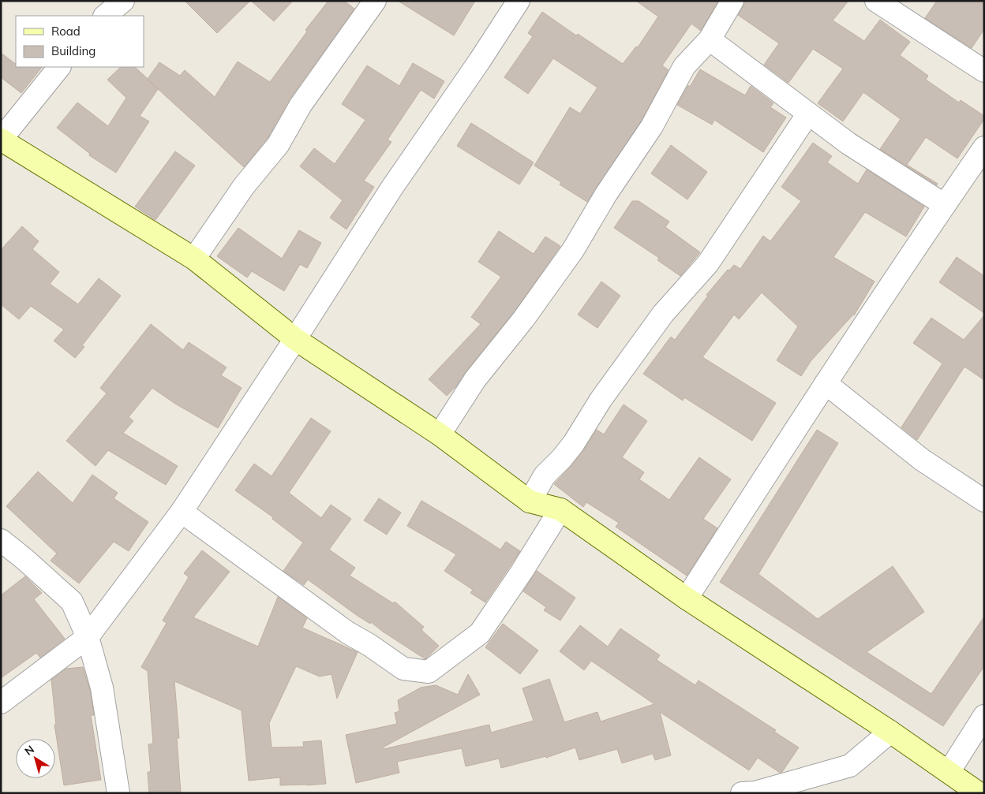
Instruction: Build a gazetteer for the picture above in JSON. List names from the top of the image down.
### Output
{
  "legend": ["Road", "Building"],
  "north": "top left"
}
